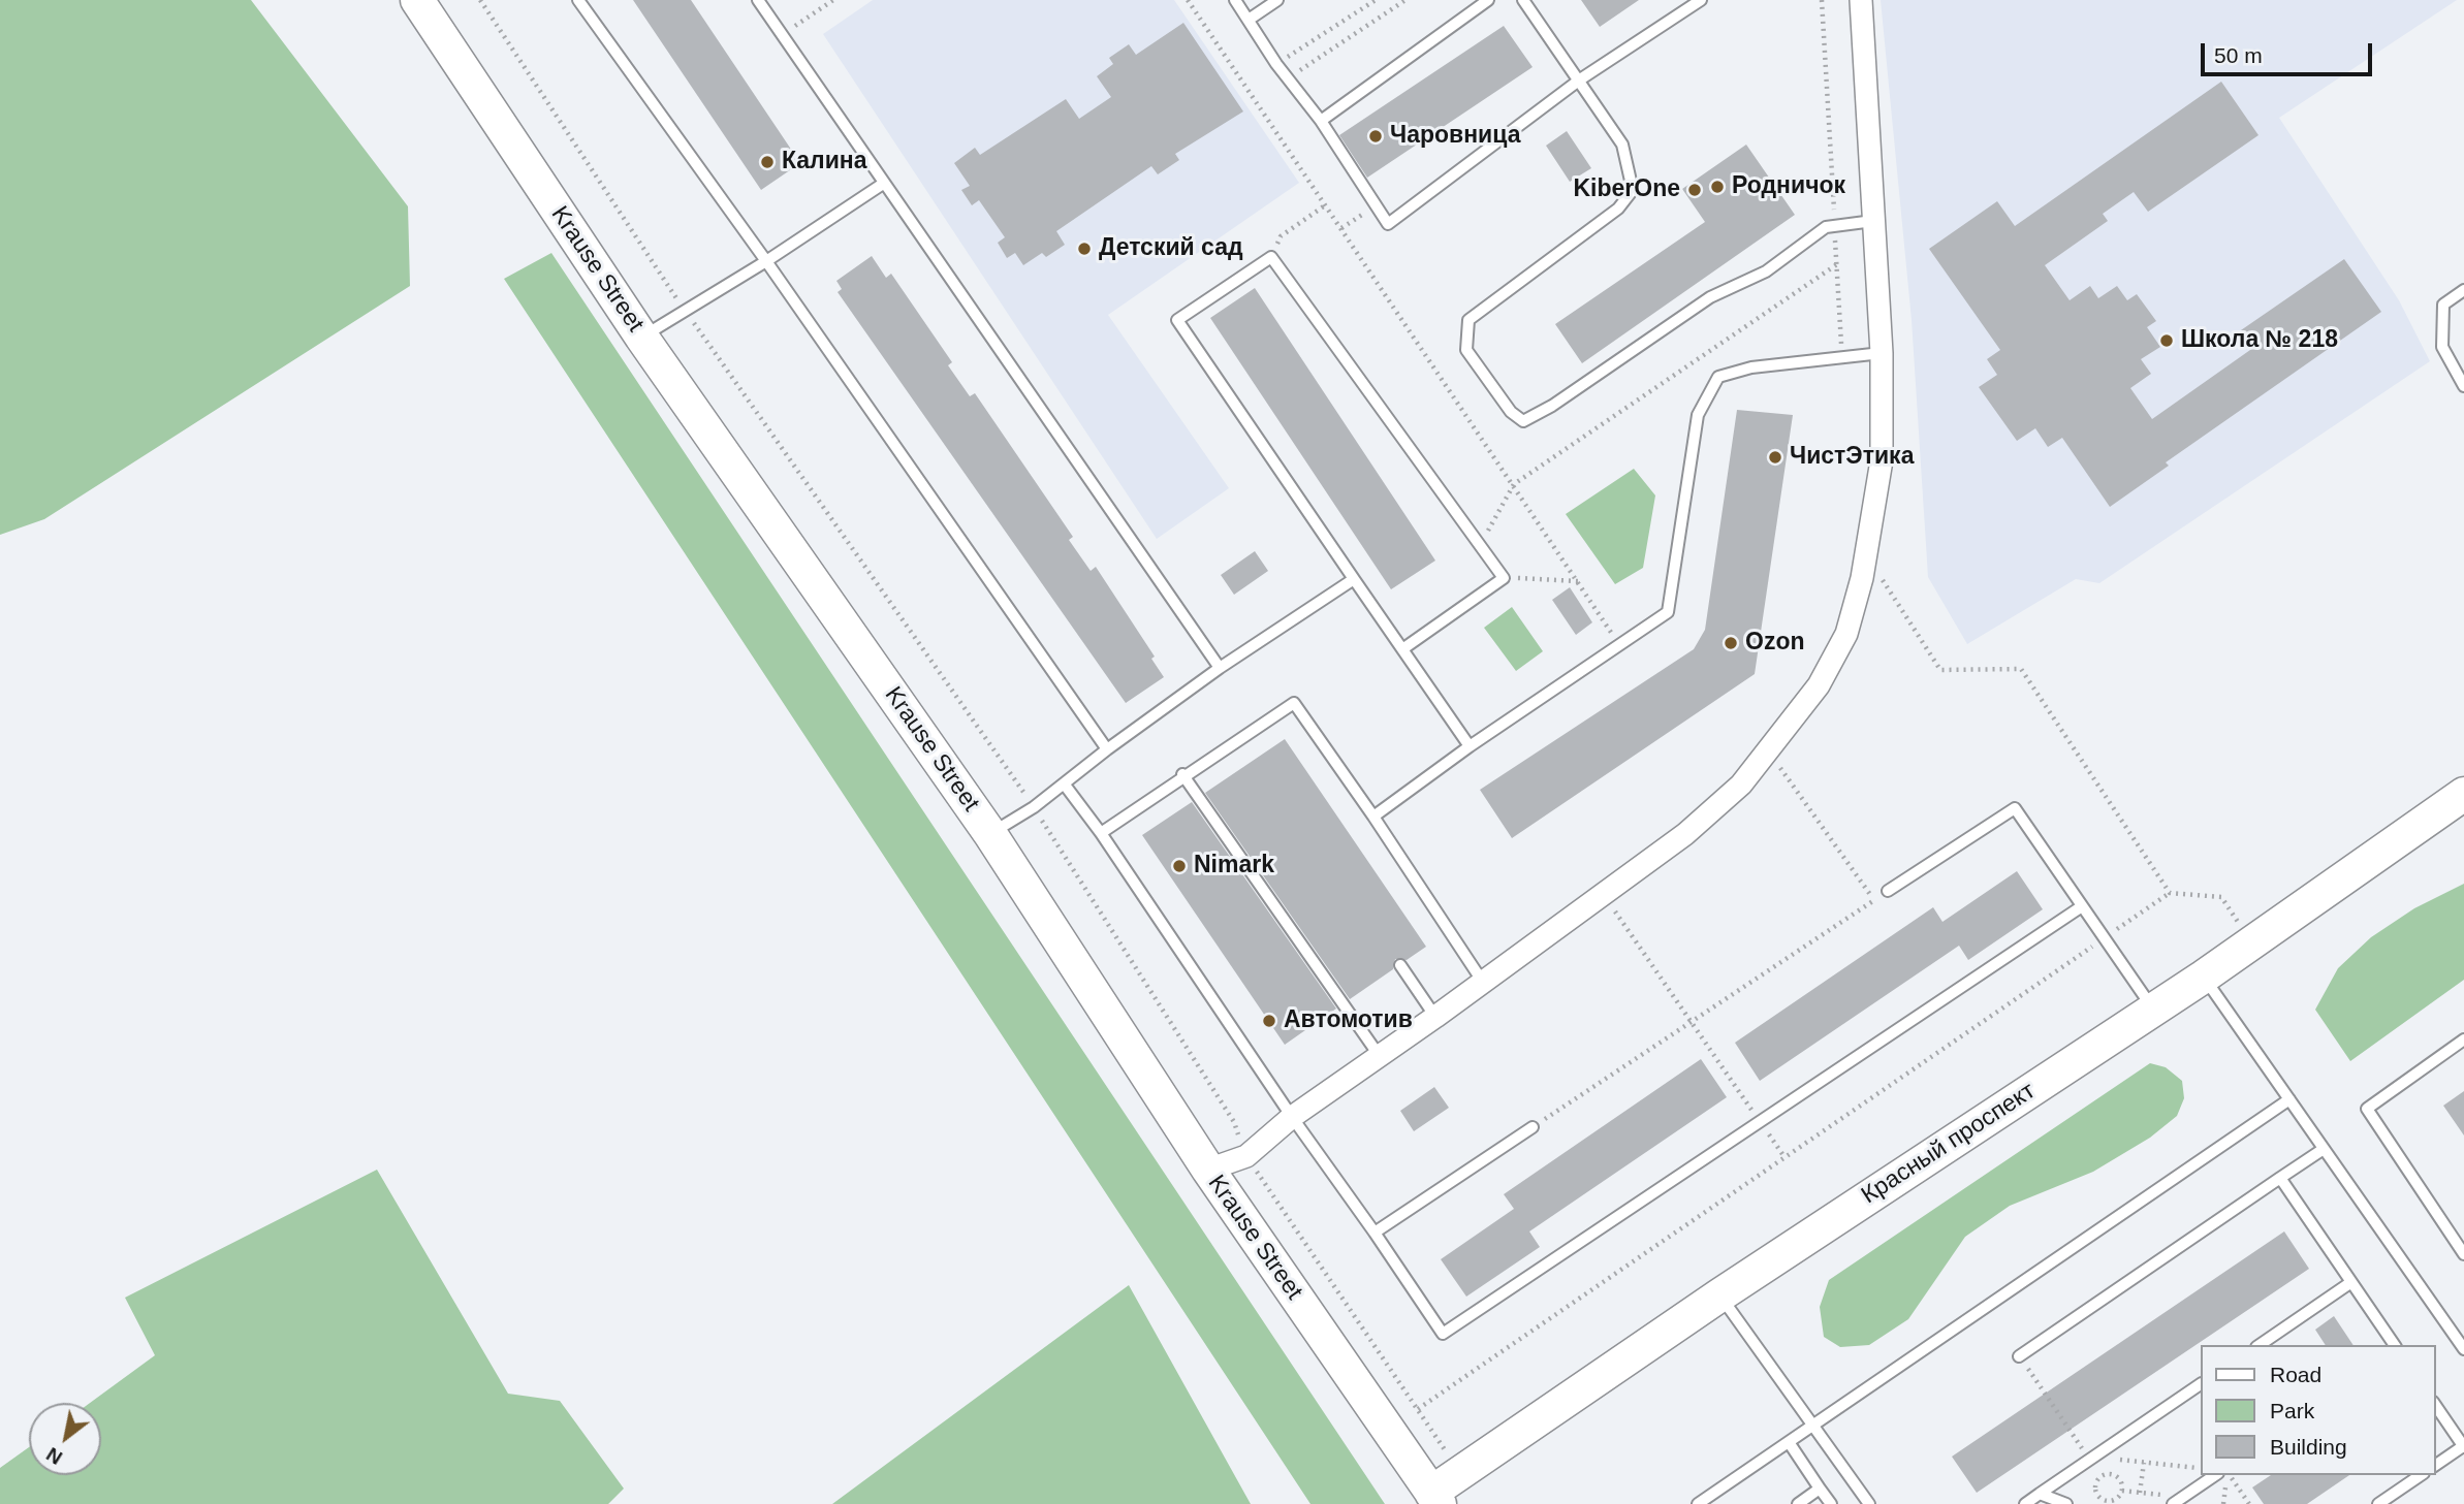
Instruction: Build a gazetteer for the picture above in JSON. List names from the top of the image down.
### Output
{
  "streets": {
    "main road": ["Krause Street", "Красный проспект"]
  },
  "crossings": [
    ["Krause Street", "Красный проспект"]
  ],
  "places": [
    "Чаровница",
    "Калина",
    "Родничок",
    "KiberOne",
    "Детский сад",
    "Школа № 218",
    "ЧистЭтика",
    "Ozon",
    "Nimark",
    "Автомотив"
  ],
  "legend": ["Road", "Park", "Building"],
  "scale_bar": "50 m",
  "north": "bottom left"
}
